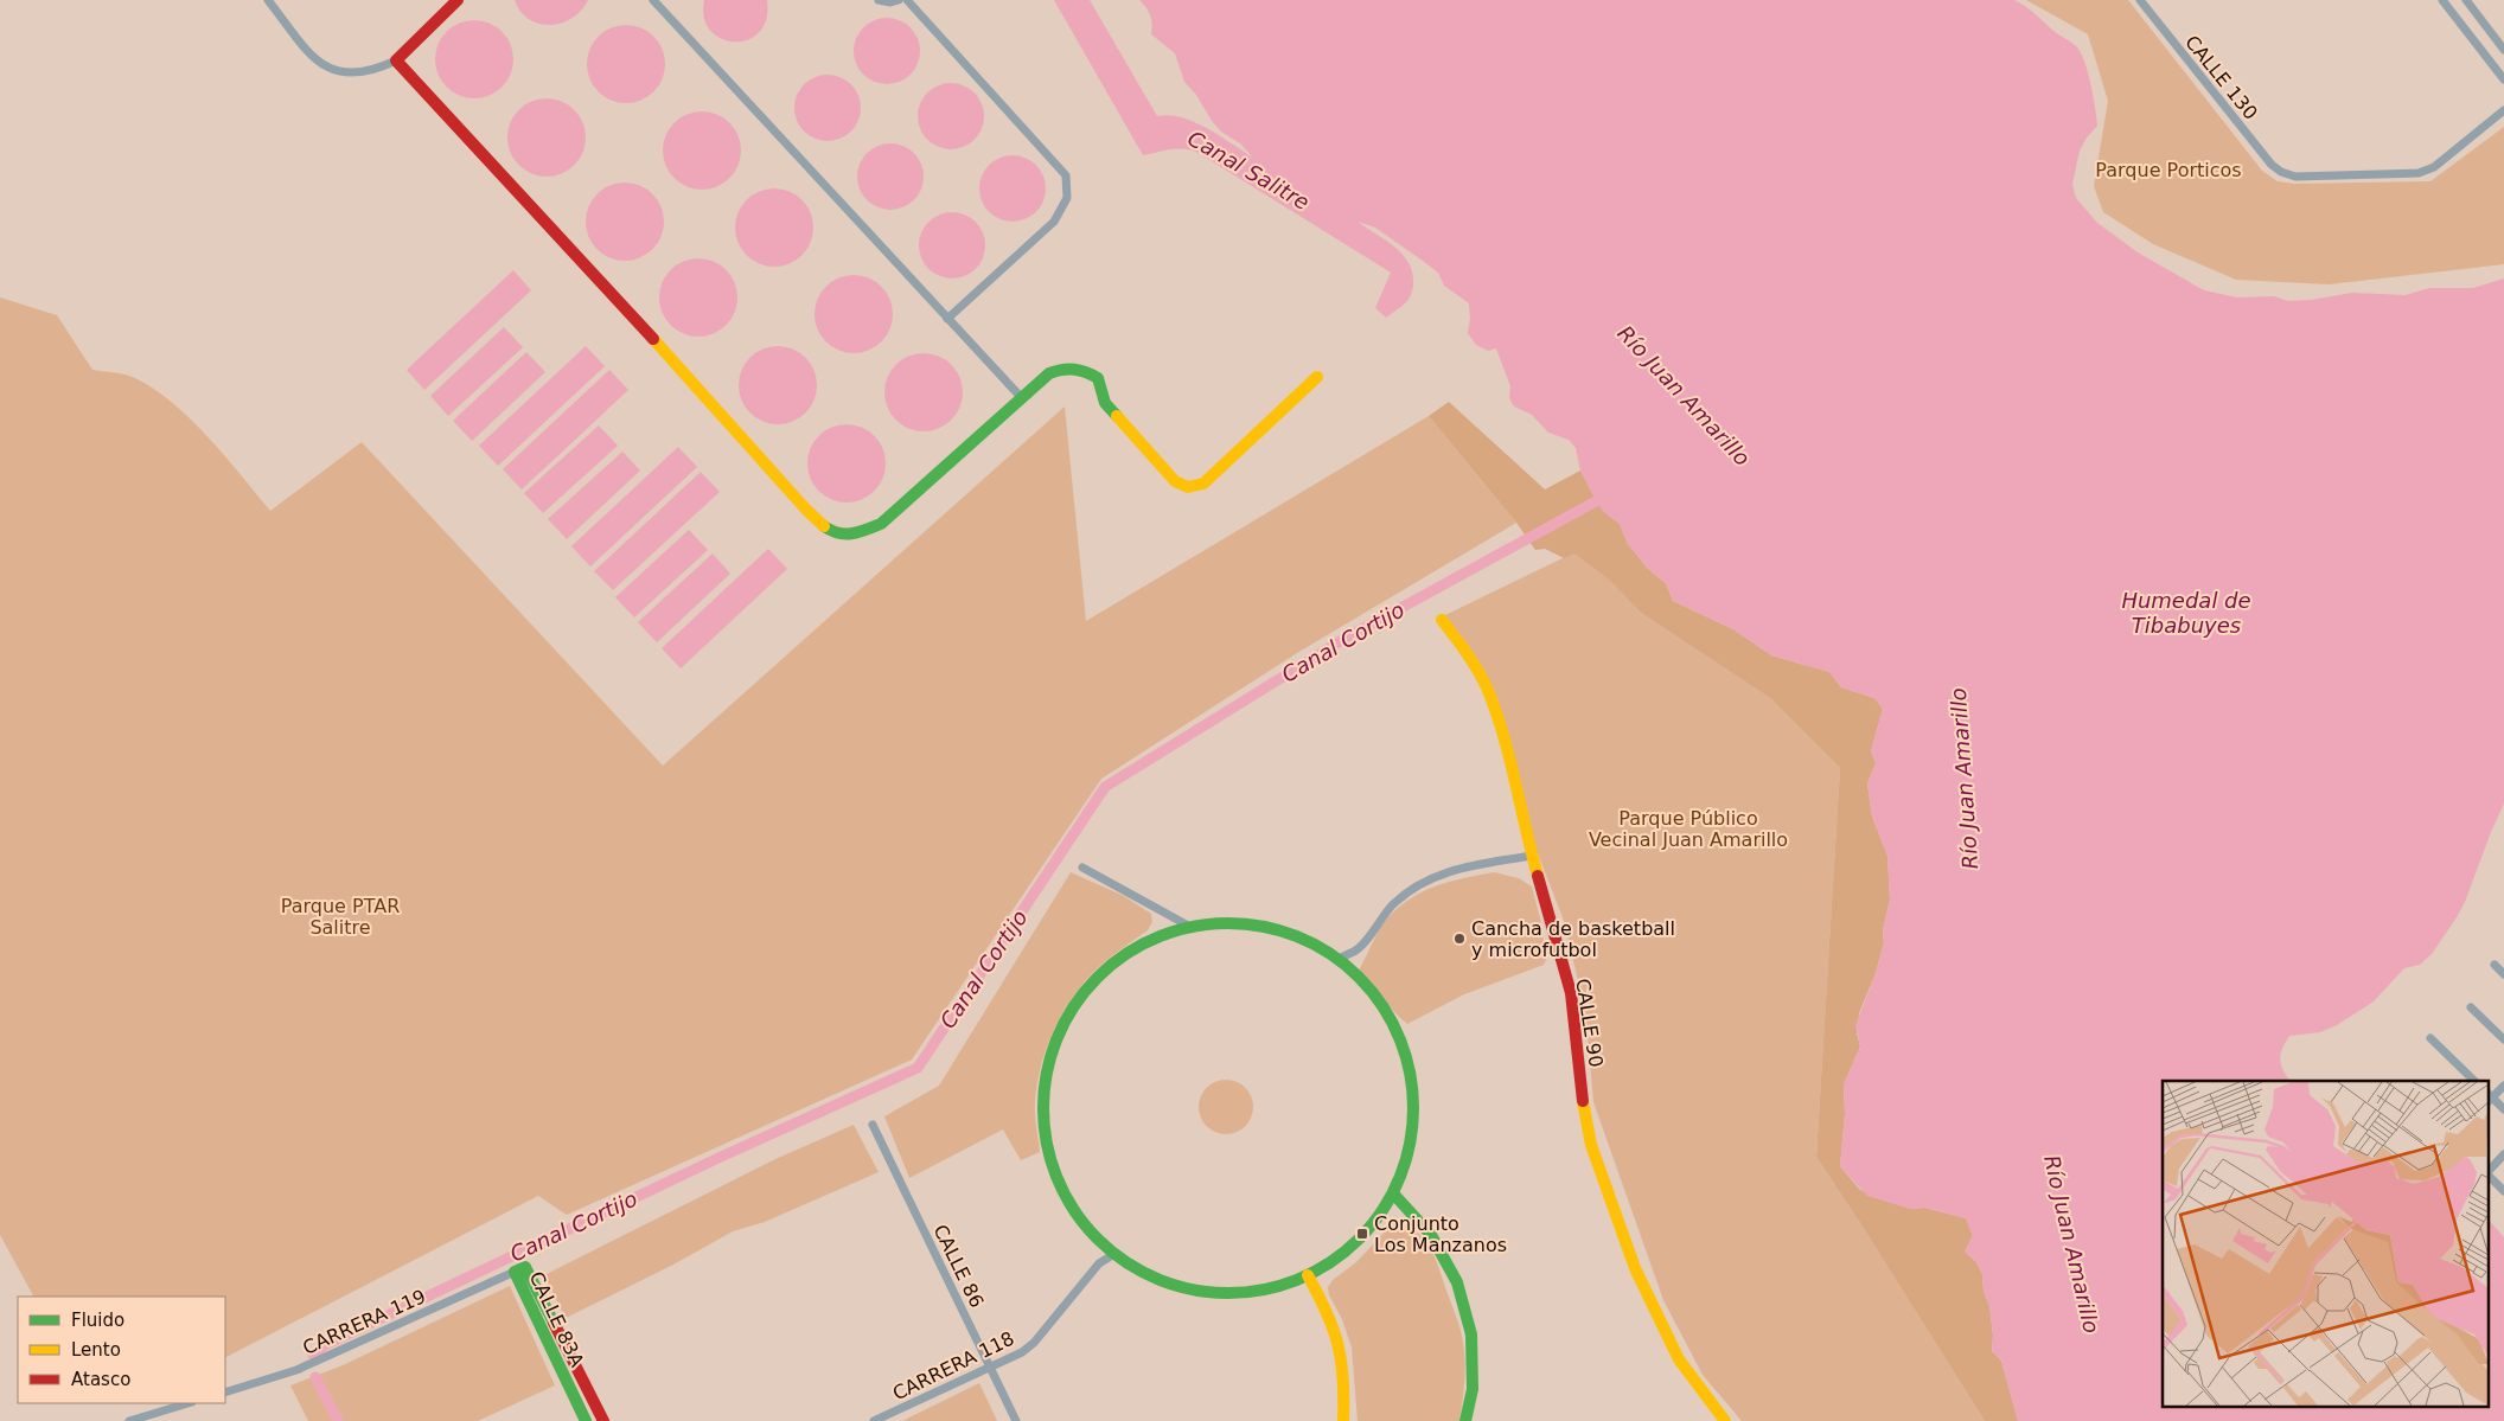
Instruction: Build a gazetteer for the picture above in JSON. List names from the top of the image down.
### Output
{
  "streets": {
    "street": [
      "CALLE 130",
      "CALLE 90",
      "CALLE 86",
      "CALLE 83A",
      "CARRERA 119",
      "CARRERA 118"
    ]
  },
  "crossings": [
    ["CALLE 86", "CARRERA 118"],
    ["CALLE 83A", "CARRERA 119"]
  ],
  "water": [
    "Canal Salitre",
    "Río Juan Amarillo",
    "Humedal de Tibabuyes",
    "Canal Cortijo"
  ],
  "parks": ["Parque Porticos", "Parque Público Vecinal Juan Amarillo", "Parque PTAR Salitre"],
  "places": {
    "other": ["Cancha de basketball y microfutbol"],
    "transit": ["Conjunto Los Manzanos"]
  },
  "legend": ["Fluido", "Lento", "Atasco"]
}
